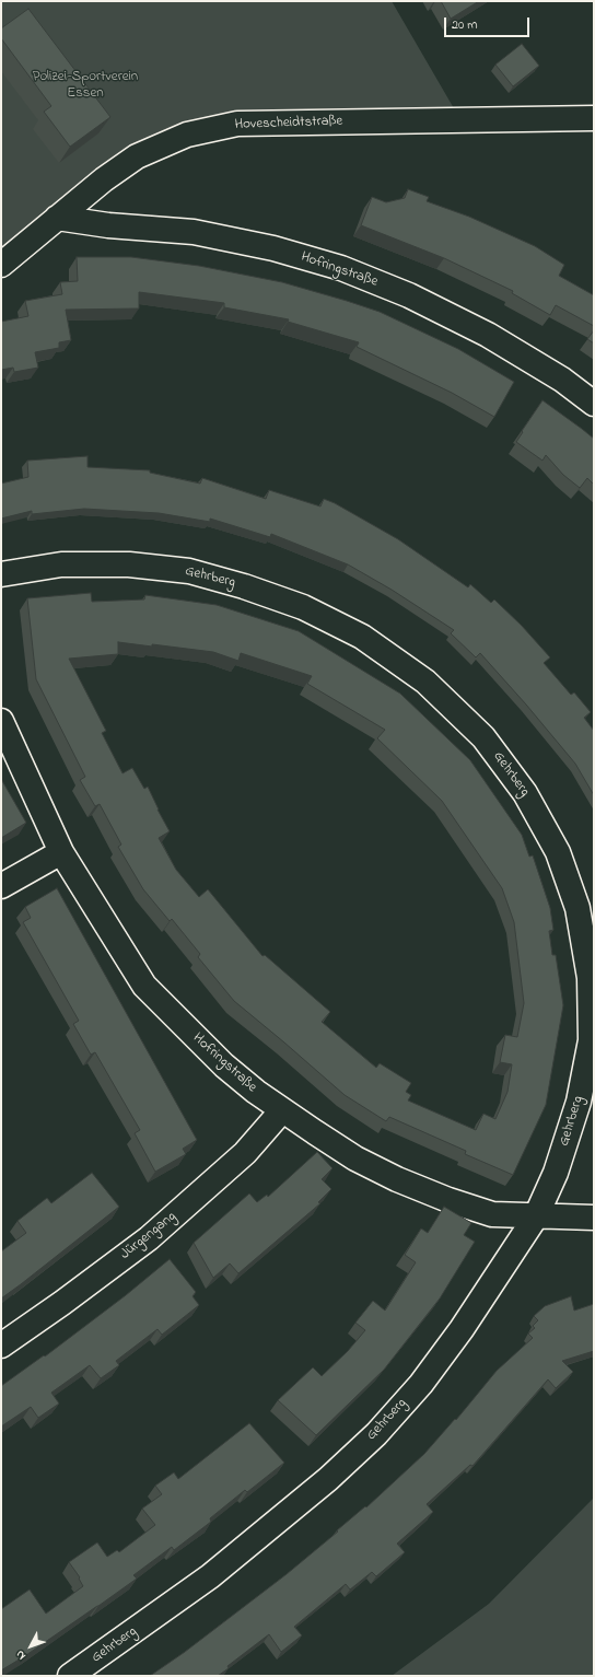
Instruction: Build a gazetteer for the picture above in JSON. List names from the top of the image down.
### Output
{
  "streets": {
    "street": [
      "Hovescheidtstraße",
      "Hofringstraße",
      "Gehrberg",
      "Jürgengang"
    ]
  },
  "crossings": [
    ["Hovescheidtstraße", "Hofringstraße"],
    ["Hofringstraße", "Gehrberg"],
    ["Hofringstraße", "Jürgengang"]
  ],
  "parks": ["Polizei-Sportverein Essen"],
  "scale_bar": "20 m",
  "north": "bottom left"
}
